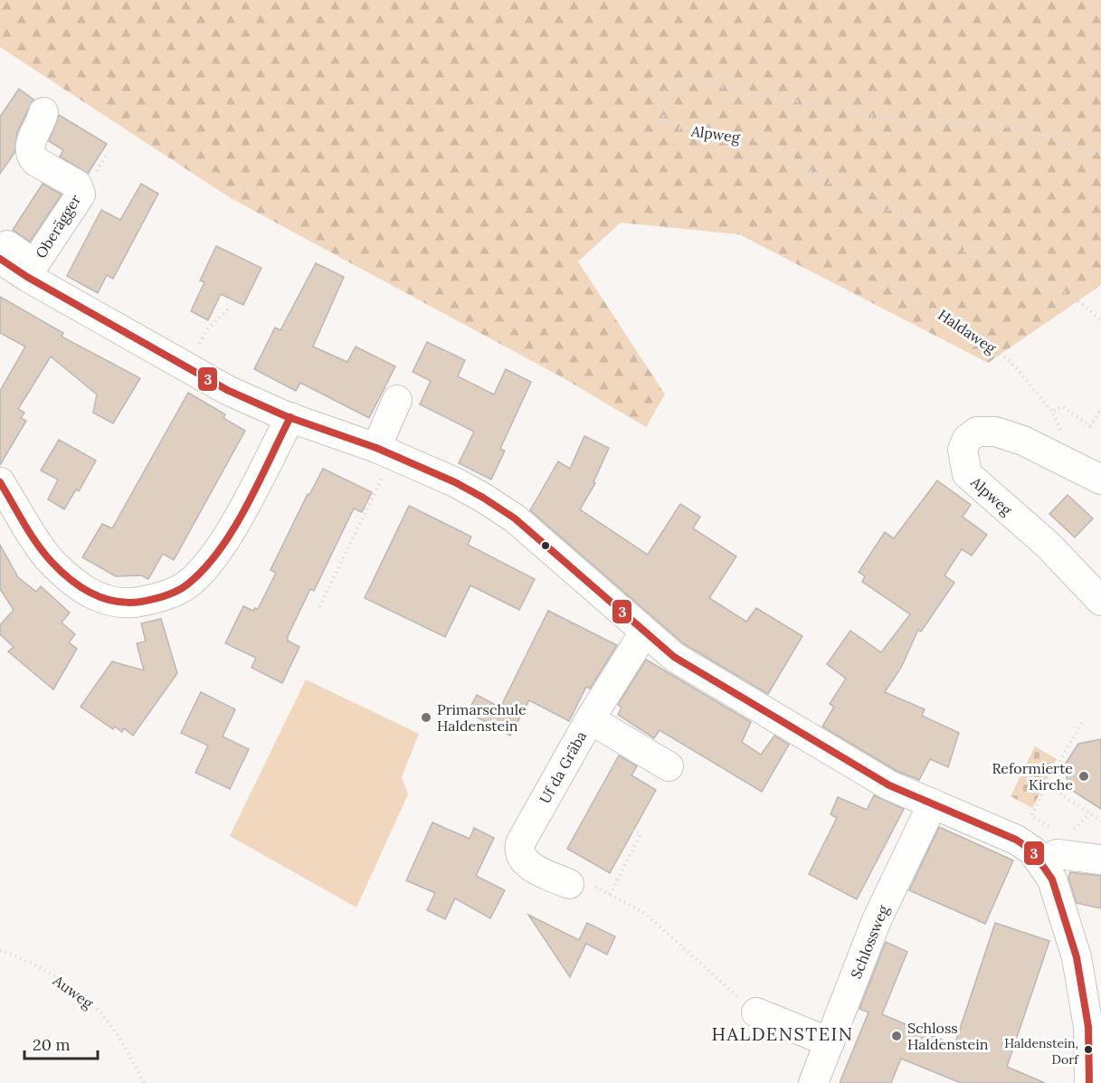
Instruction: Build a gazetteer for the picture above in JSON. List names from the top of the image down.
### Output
{
  "streets": {
    "street": [
      "Alpweg",
      "Oberägger",
      "Uf da Gräba",
      "Schlossweg"
    ],
    "path": ["Haldaweg", "Auweg"]
  },
  "districts": ["HALDENSTEIN"],
  "places": [
    "Primarschule Haldenstein",
    "Reformierte Kirche",
    "Schloss Haldenstein",
    "Haldenstein, Dorf"
  ],
  "lines": ["transit line 3"],
  "scale_bar": "20 m"
}
